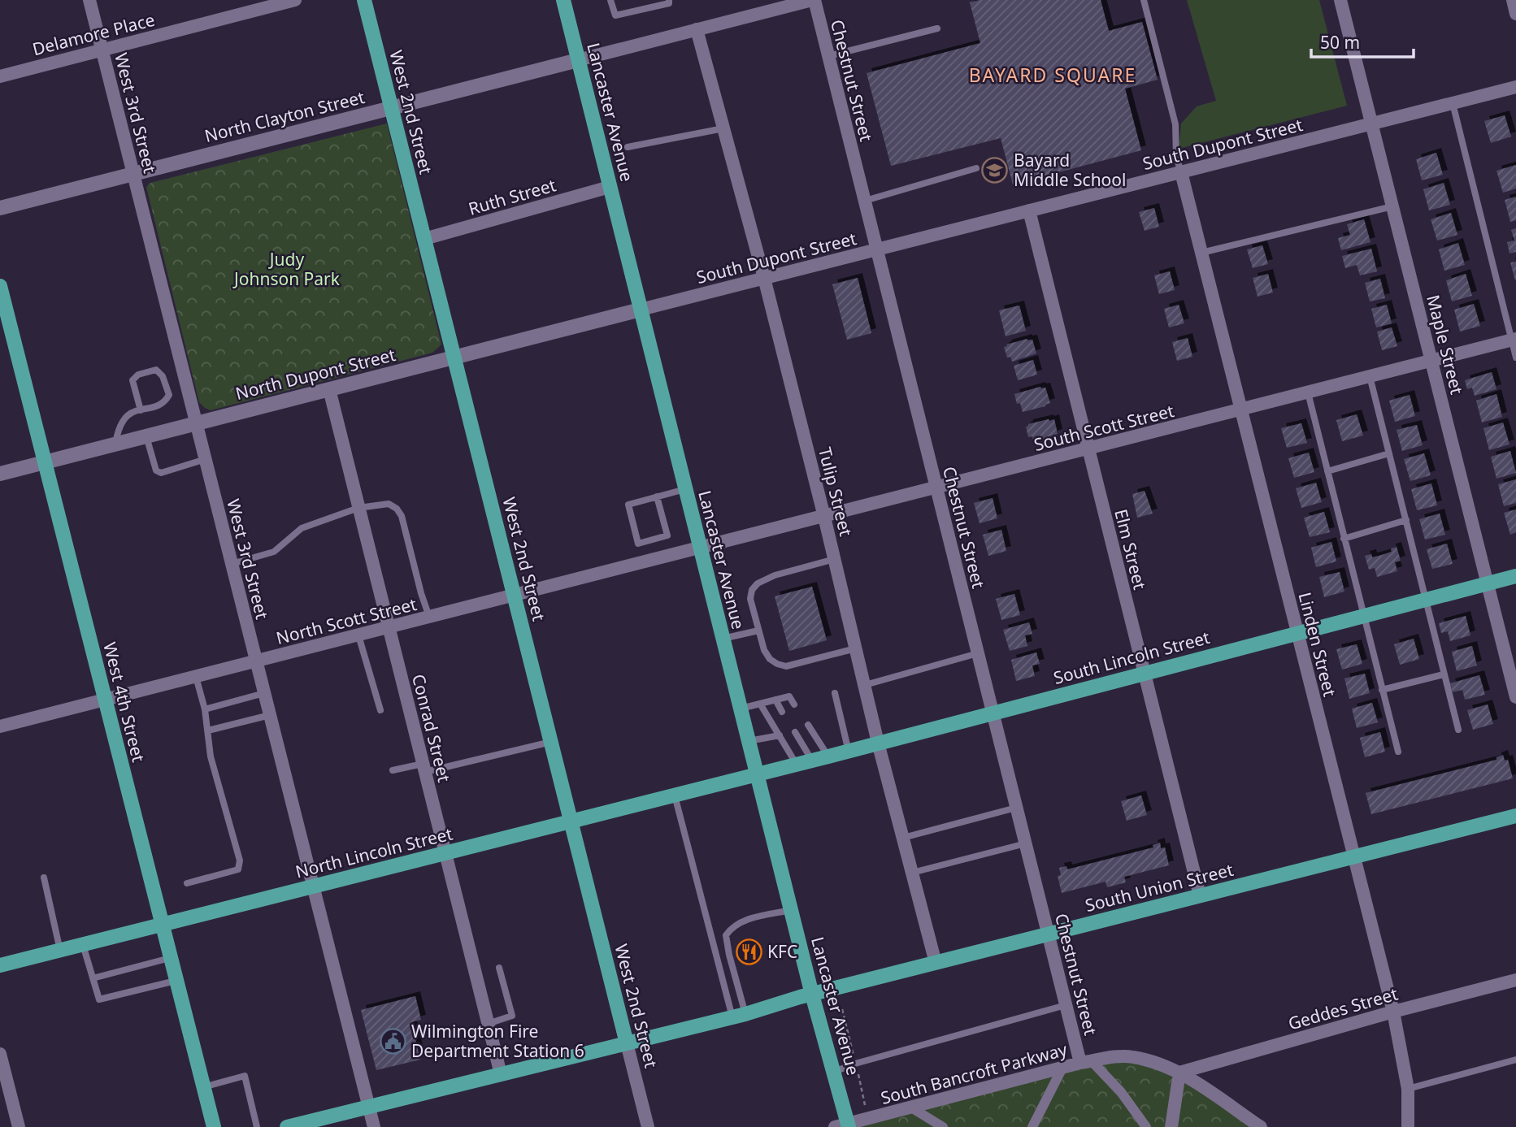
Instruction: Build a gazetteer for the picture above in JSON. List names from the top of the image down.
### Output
{
  "streets": {
    "main road": [
      "West 2nd Street",
      "Lancaster Avenue",
      "South Lincoln Street",
      "West 4th Street",
      "North Lincoln Street",
      "South Union Street"
    ],
    "street": [
      "Delamore Place",
      "Chestnut Street",
      "West 3rd Street",
      "North Clayton Street",
      "South Dupont Street",
      "Ruth Street",
      "Maple Street",
      "North Dupont Street",
      "South Scott Street",
      "Tulip Street",
      "Elm Street",
      "North Scott Street",
      "Linden Street",
      "Conrad Street",
      "Geddes Street",
      "South Bancroft Parkway"
    ]
  },
  "crossings": [
    ["Delamore Place", "West 3rd Street"],
    ["Chestnut Street", "South Dupont Street"],
    ["Chestnut Street", "South Scott Street"],
    ["Chestnut Street", "South Lincoln Street"],
    ["Chestnut Street", "South Union Street"],
    ["Chestnut Street", "South Bancroft Parkway"],
    ["West 2nd Street", "North Clayton Street"],
    ["West 2nd Street", "Ruth Street"],
    ["West 2nd Street", "North Dupont Street"],
    ["West 2nd Street", "North Scott Street"],
    ["West 2nd Street", "North Lincoln Street"],
    ["West 2nd Street", "South Union Street"],
    ["Lancaster Avenue", "North Clayton Street"],
    ["Lancaster Avenue", "South Dupont Street"],
    ["Lancaster Avenue", "Ruth Street"],
    ["Lancaster Avenue", "North Dupont Street"],
    ["Lancaster Avenue", "South Scott Street"],
    ["Lancaster Avenue", "North Scott Street"],
    ["Lancaster Avenue", "South Lincoln Street"],
    ["Lancaster Avenue", "North Lincoln Street"],
    ["Lancaster Avenue", "South Union Street"],
    ["Lancaster Avenue", "South Bancroft Parkway"],
    ["West 3rd Street", "North Clayton Street"],
    ["West 3rd Street", "North Dupont Street"],
    ["West 3rd Street", "North Scott Street"],
    ["West 3rd Street", "North Lincoln Street"],
    ["West 3rd Street", "South Union Street"],
    ["South Dupont Street", "Maple Street"],
    ["South Dupont Street", "North Dupont Street"],
    ["South Dupont Street", "Tulip Street"],
    ["South Dupont Street", "Elm Street"],
    ["South Dupont Street", "Linden Street"],
    ["Maple Street", "South Scott Street"],
    ["Maple Street", "South Lincoln Street"],
    ["North Dupont Street", "West 4th Street"],
    ["North Dupont Street", "Conrad Street"],
    ["South Scott Street", "Tulip Street"],
    ["South Scott Street", "Elm Street"],
    ["South Scott Street", "North Scott Street"],
    ["South Scott Street", "Linden Street"],
    ["Tulip Street", "South Lincoln Street"],
    ["Tulip Street", "South Union Street"],
    ["Elm Street", "South Lincoln Street"],
    ["Elm Street", "South Union Street"],
    ["North Scott Street", "West 4th Street"],
    ["North Scott Street", "Conrad Street"],
    ["Linden Street", "South Lincoln Street"],
    ["Linden Street", "South Union Street"],
    ["Linden Street", "Geddes Street"],
    ["South Lincoln Street", "North Lincoln Street"],
    ["West 4th Street", "North Lincoln Street"],
    ["Conrad Street", "North Lincoln Street"],
    ["Conrad Street", "South Union Street"],
    ["Geddes Street", "South Bancroft Parkway"]
  ],
  "districts": ["BAYARD SQUARE"],
  "parks": ["Judy Johnson Park"],
  "places": {
    "school or university": ["Bayard Middle School"],
    "restaurant": ["KFC"],
    "public building": ["Wilmington Fire Department Station 6"]
  },
  "scale_bar": "50 m"
}
